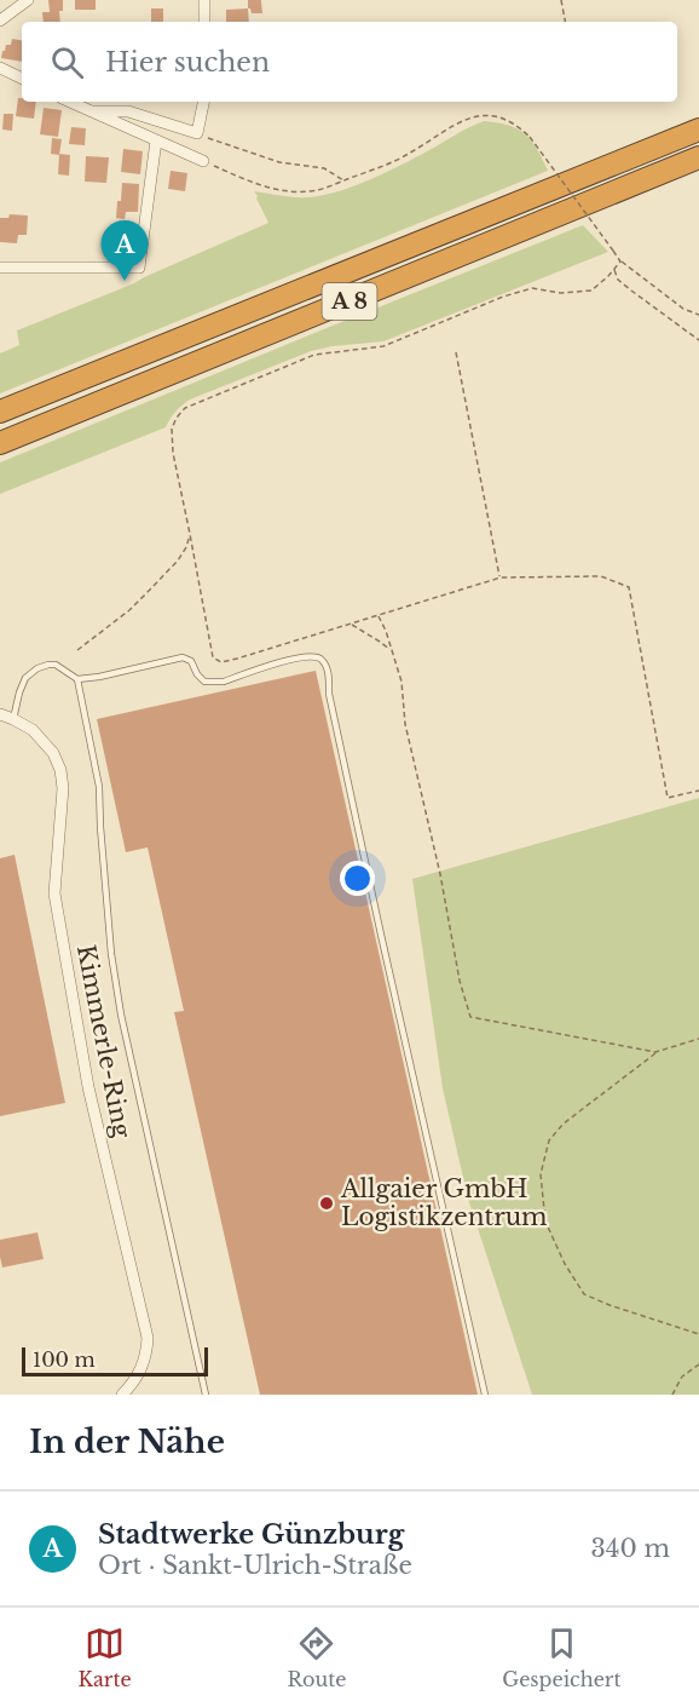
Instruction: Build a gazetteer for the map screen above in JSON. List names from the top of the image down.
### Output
{
  "streets": {
    "highway": ["A 8"],
    "street": ["Kimmerle-Ring"]
  },
  "places": ["Allgaier GmbH Logistikzentrum"],
  "scale_bar": "100 m",
  "page": {
    "search": "Hier suchen",
    "pins": "A",
    "scale": "100 m",
    "heading": "In der Nähe",
    "list": [
      {
        "mark": "A",
        "name": "Stadtwerke Günzburg",
        "note": "Ort · Sankt-Ulrich-Straße",
        "value": "340 m"
      }
    ],
    "nav": ["Karte", "Route", "Gespeichert"]
  }
}
